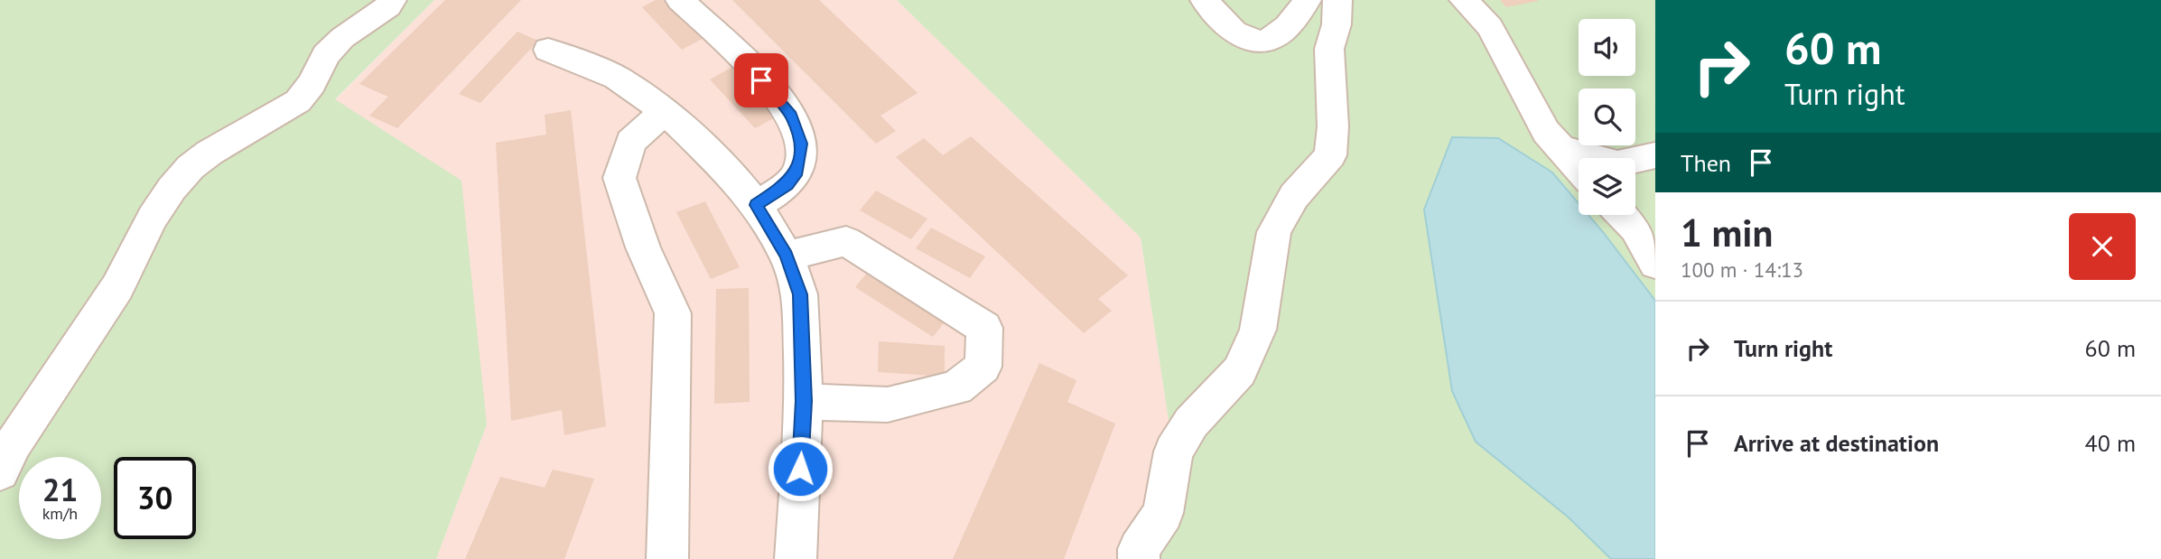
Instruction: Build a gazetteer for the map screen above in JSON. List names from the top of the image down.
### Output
{
  "page": {
    "turn": ["60 m", "Turn right"],
    "then": "Then",
    "heading": ["1 min", "100 m · 14:13"],
    "list": [
      {
        "name": "Turn right",
        "value": "60 m"
      },
      {
        "name": "Arrive at destination",
        "value": "40 m"
      }
    ],
    "speed": "21 km/h",
    "limit": "30"
  }
}
